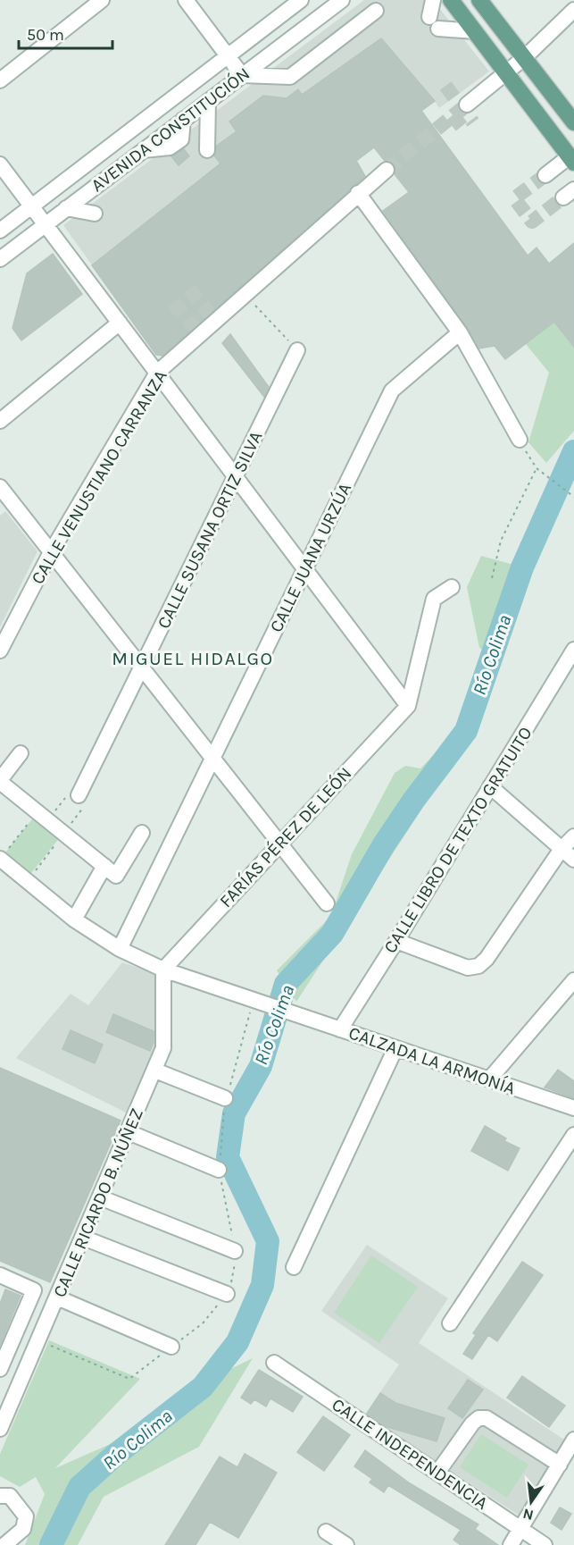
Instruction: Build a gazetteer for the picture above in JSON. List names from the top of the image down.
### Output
{
  "streets": {
    "street": [
      "AVENIDA CONSTITUCIÓN",
      "CALLE VENUSTIANO CARRANZA",
      "CALLE SUSANA ORTIZ SILVA",
      "CALLE JUANA URZÚA",
      "FARÍAS PÉREZ DE LEÓN",
      "CALLE LIBRO DE TEXTO GRATUITO",
      "CALZADA LA ARMONÍA",
      "CALLE RICARDO B. NÚÑEZ",
      "CALLE INDEPENDENCIA"
    ]
  },
  "crossings": [
    ["FARÍAS PÉREZ DE LEÓN", "CALZADA LA ARMONÍA"],
    ["FARÍAS PÉREZ DE LEÓN", "CALLE RICARDO B. NÚÑEZ"],
    ["CALLE LIBRO DE TEXTO GRATUITO", "CALZADA LA ARMONÍA"],
    ["CALZADA LA ARMONÍA", "CALLE RICARDO B. NÚÑEZ"]
  ],
  "districts": ["MIGUEL HIDALGO"],
  "water": ["Río Colima"],
  "scale_bar": "50 m",
  "north": "bottom"
}
